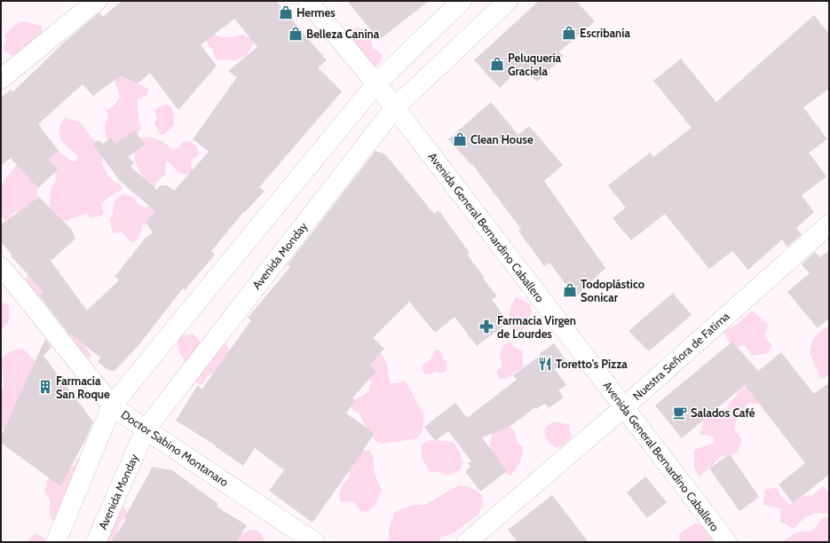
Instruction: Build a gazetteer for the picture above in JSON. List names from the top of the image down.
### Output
{
  "streets": {
    "main road": [
      "Avenida General Bernardino Caballero",
      "Avenida Monday",
      "Nuestra Señora de Fatima",
      "Doctor Sabino Montanaro"
    ]
  },
  "crossings": [
    ["Avenida General Bernardino Caballero", "Avenida Monday"],
    ["Avenida General Bernardino Caballero", "Nuestra Señora de Fatima"],
    ["Avenida Monday", "Doctor Sabino Montanaro"]
  ],
  "places": {
    "shop": [
      "Hermes",
      "Escribanía",
      "Belleza Canina",
      "Peluquería Graciela",
      "Clean House",
      "Todoplástico Sonicar"
    ],
    "pharmacy": ["Farmacia Virgen de Lourdes"],
    "restaurant": ["Toretto's Pizza"],
    "building": ["Farmacia San Roque"],
    "cafe": ["Salados Café"]
  }
}
